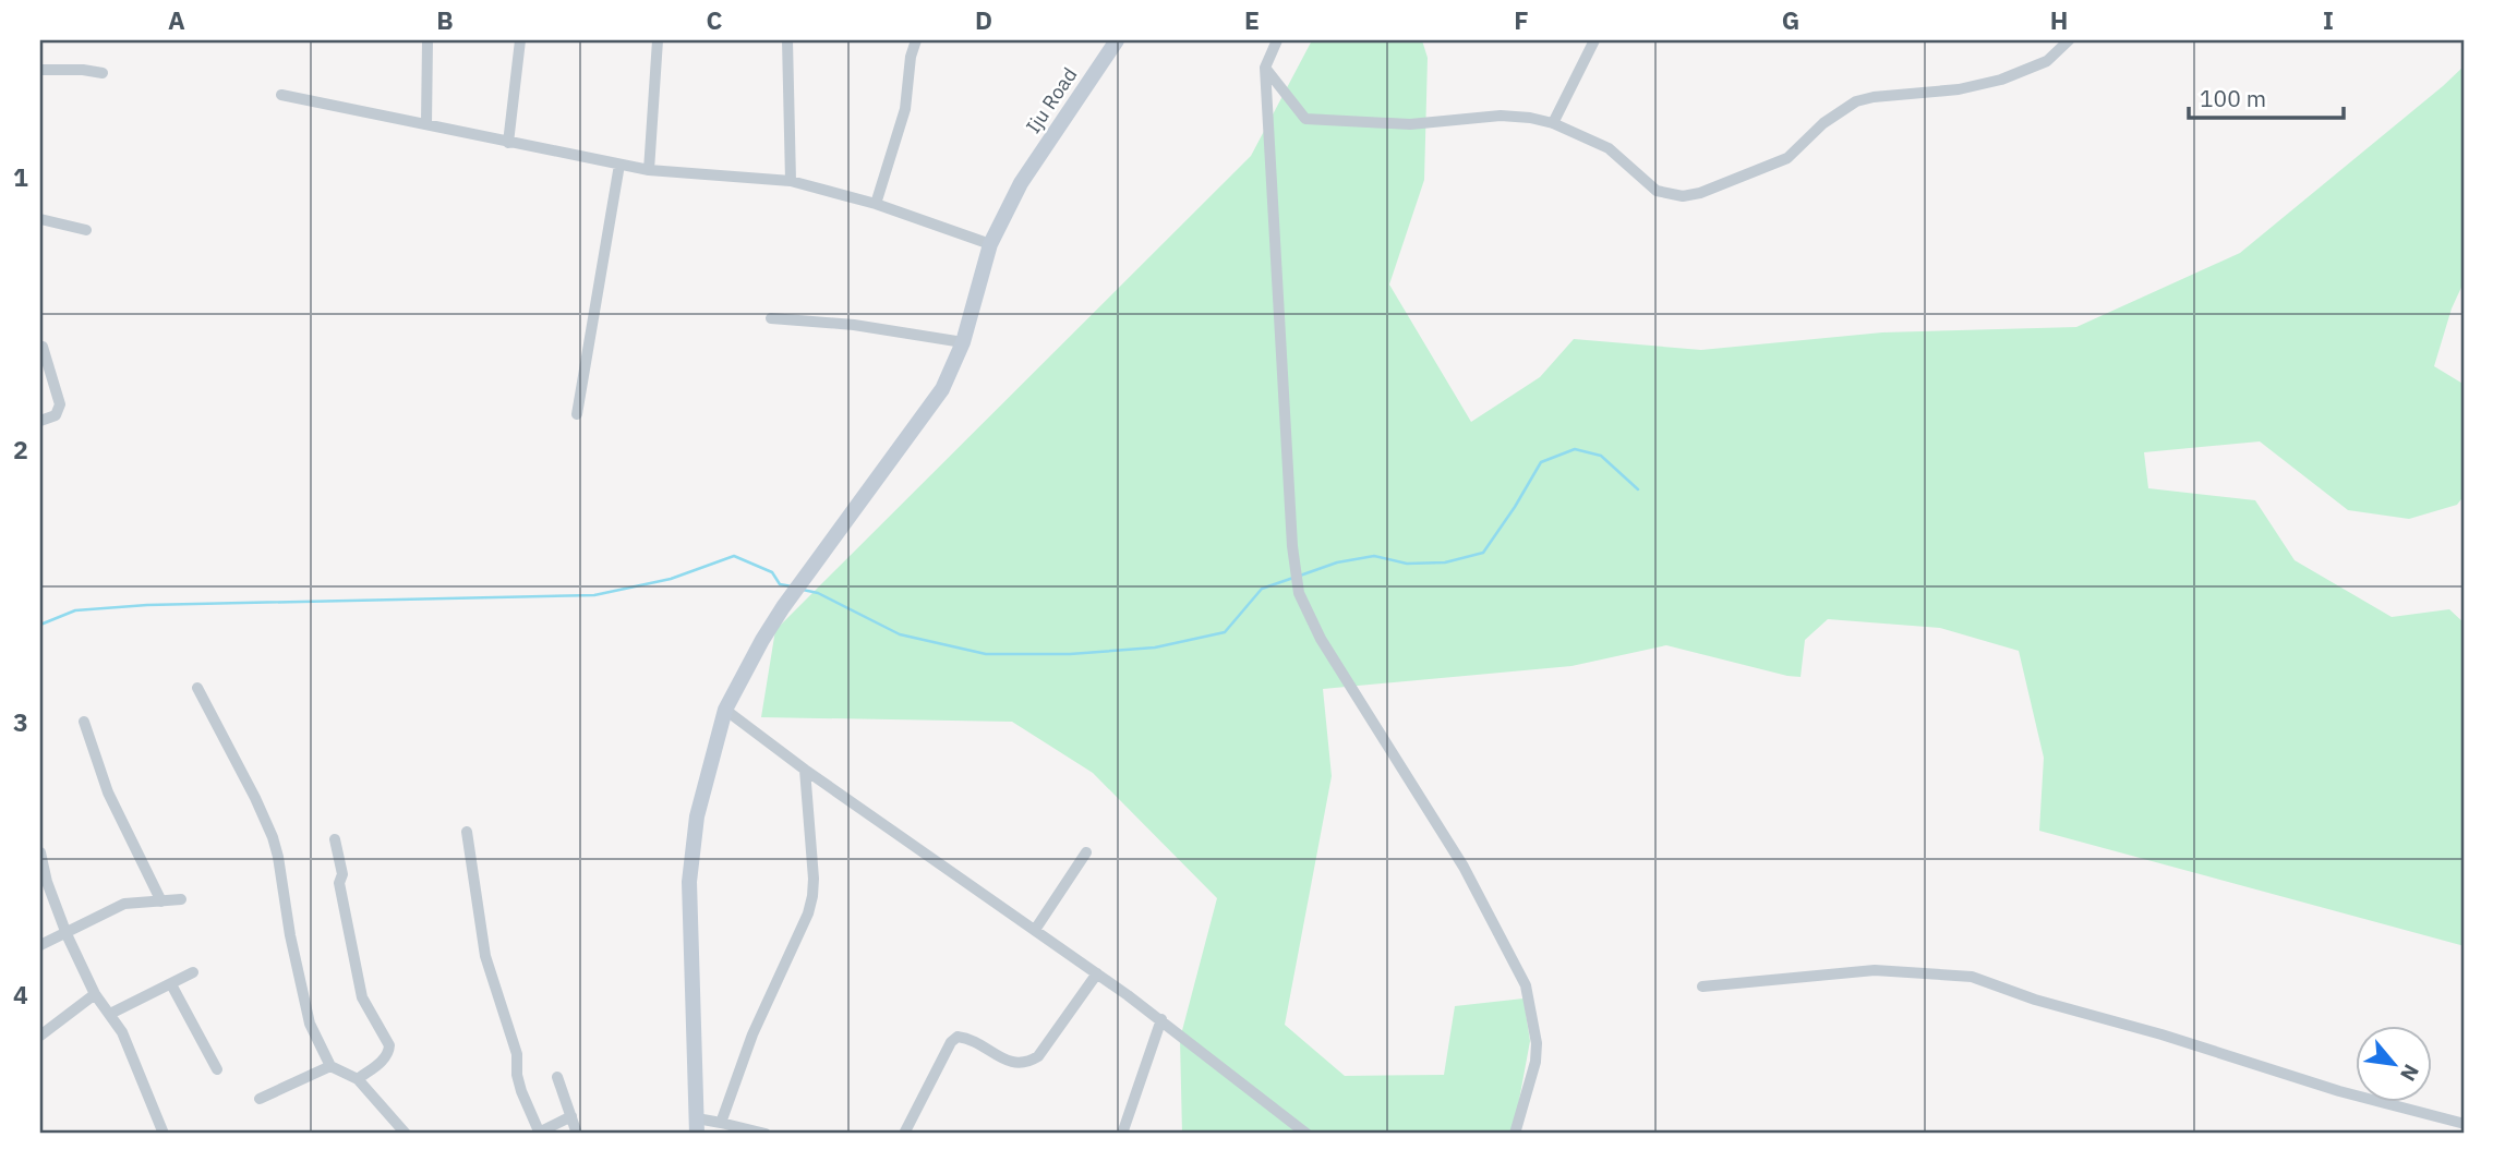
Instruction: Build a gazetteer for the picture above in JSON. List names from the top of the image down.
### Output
{
  "streets": {
    "main road": ["Iju Road"]
  },
  "scale_bar": "100 m",
  "north": "bottom right",
  "grid": {
    "columns": [
      "A",
      "B",
      "C",
      "D",
      "E",
      "F",
      "G",
      "H",
      "I"
    ],
    "rows": [
      "1",
      "2",
      "3",
      "4"
    ]
  }
}
